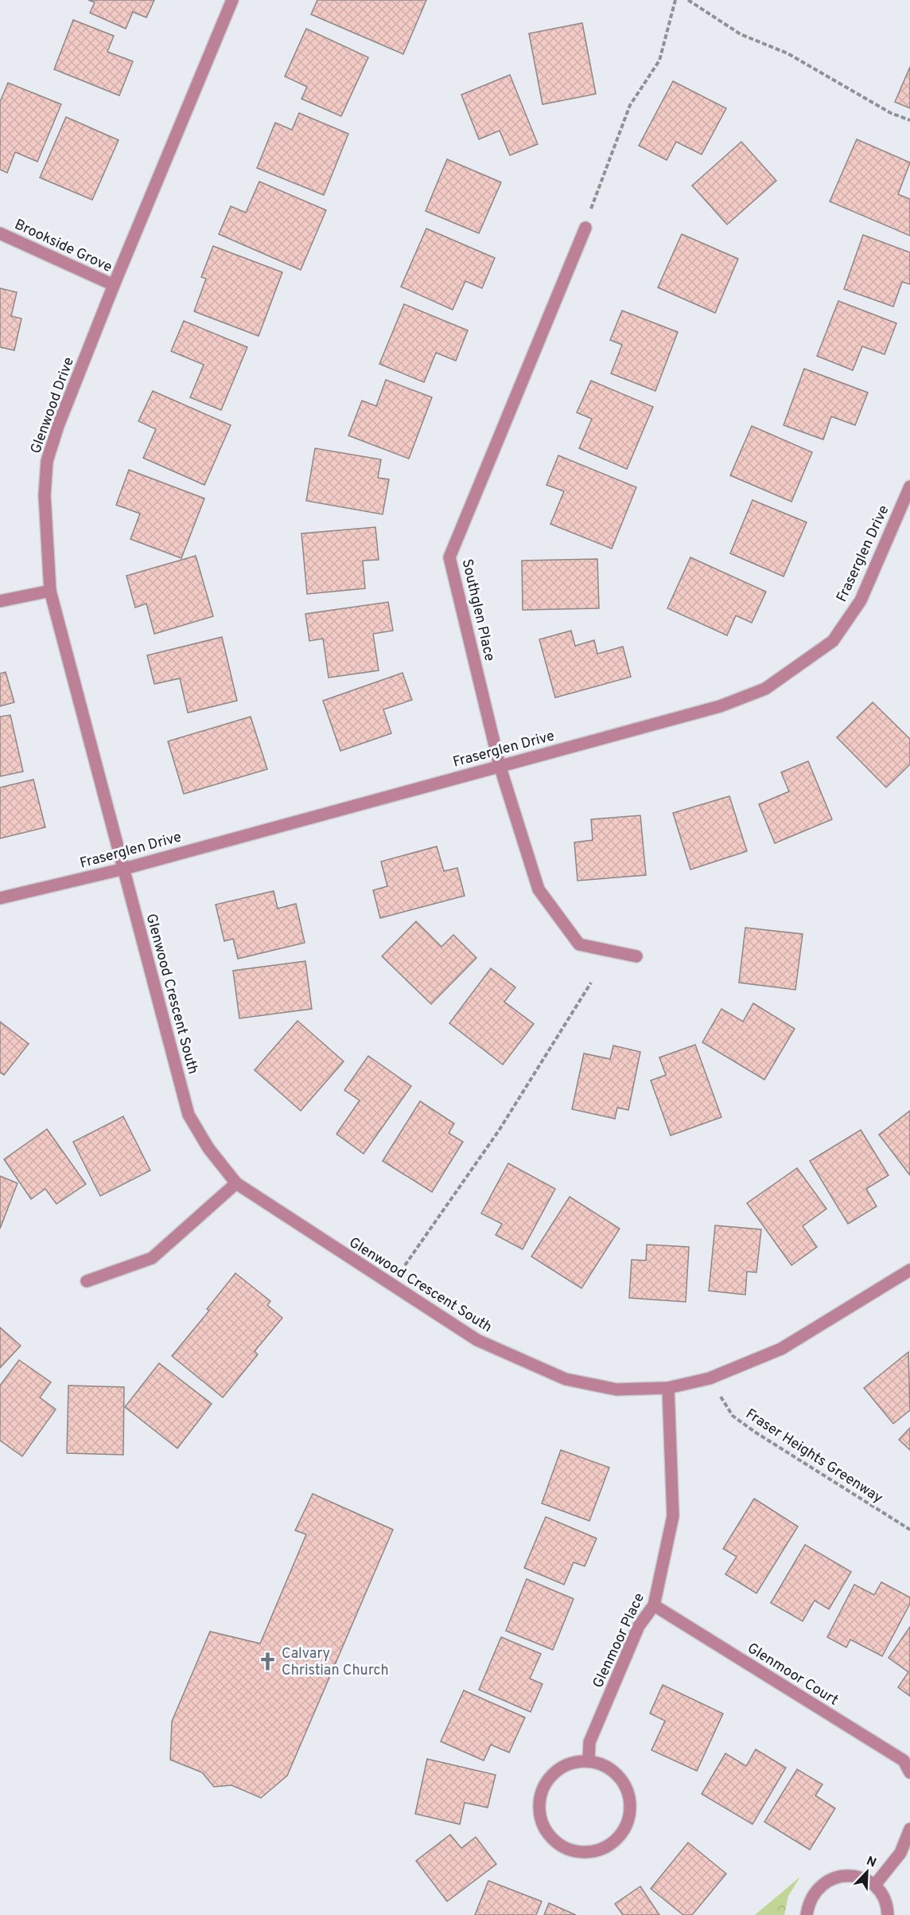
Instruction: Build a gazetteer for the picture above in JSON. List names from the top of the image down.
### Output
{
  "streets": {
    "street": [
      "Brookside Grove",
      "Glenwood Drive",
      "Fraserglen Drive",
      "Southglen Place",
      "Glenwood Crescent South",
      "Glenmoor Place",
      "Glenmoor Court"
    ],
    "path": ["Fraser Heights Greenway"]
  },
  "crossings": [
    ["Brookside Grove", "Glenwood Drive"],
    ["Glenwood Drive", "Fraserglen Drive"],
    ["Glenwood Drive", "Glenwood Crescent South"],
    ["Fraserglen Drive", "Southglen Place"],
    ["Fraserglen Drive", "Glenwood Crescent South"],
    ["Glenwood Crescent South", "Glenmoor Place"],
    ["Glenmoor Place", "Glenmoor Court"]
  ],
  "places": {
    "church": ["Calvary Christian Church"]
  },
  "north": "top right"
}
